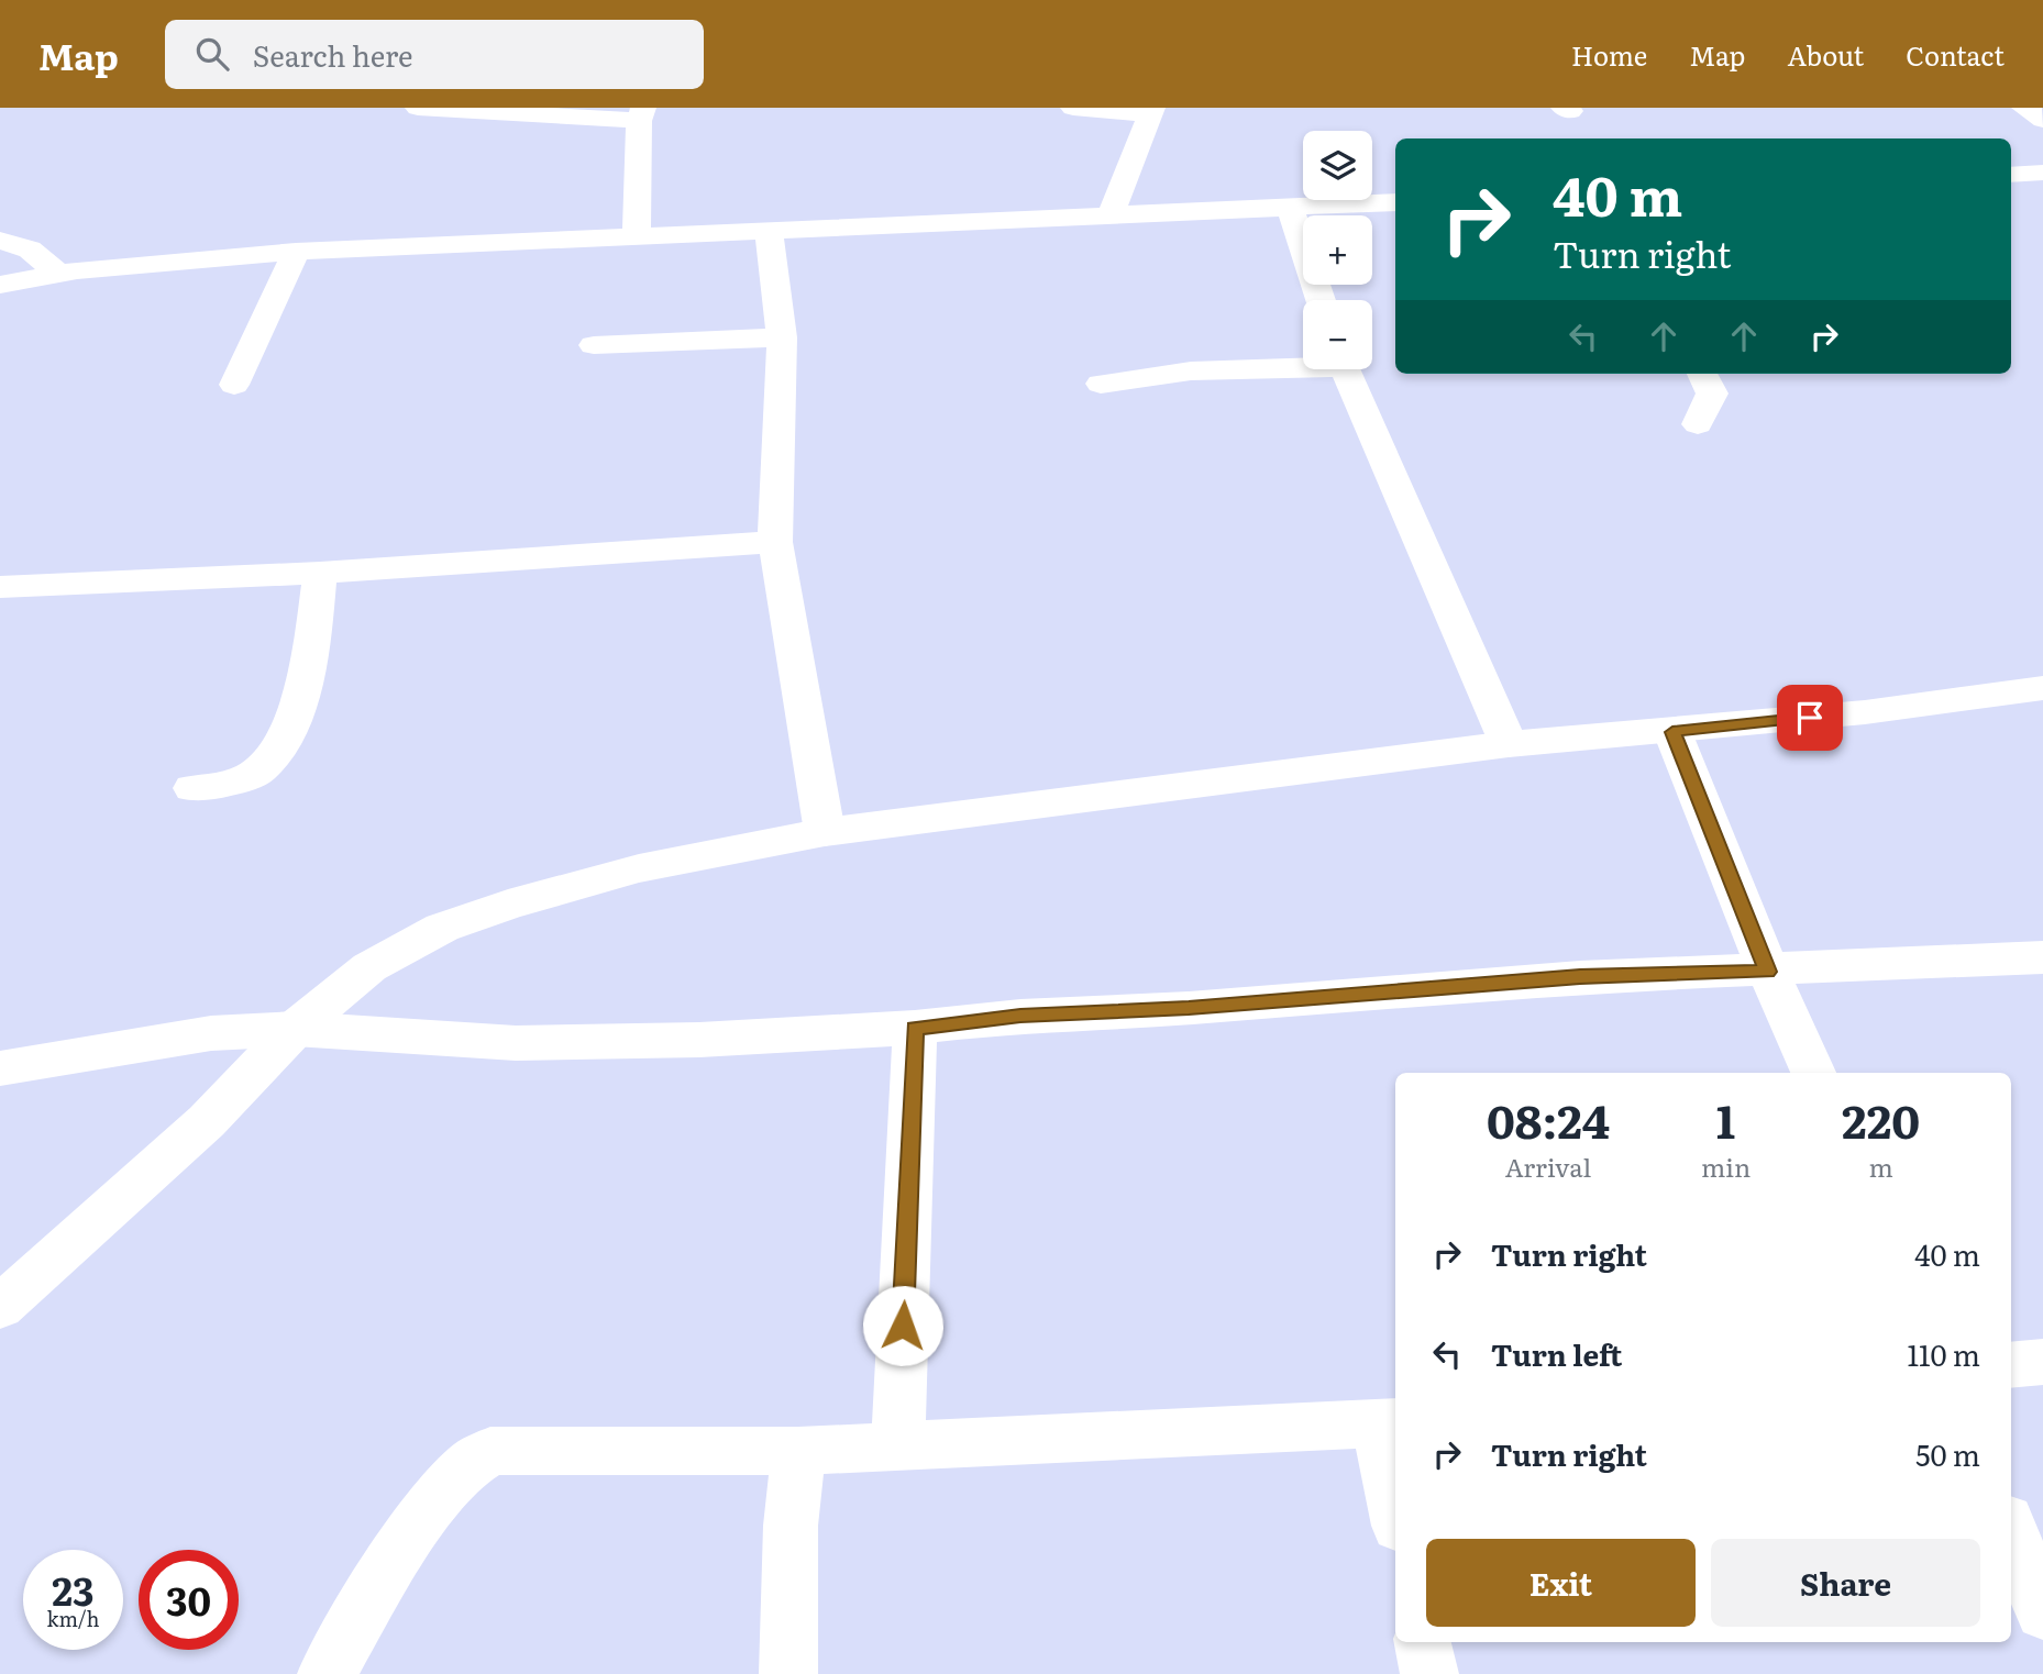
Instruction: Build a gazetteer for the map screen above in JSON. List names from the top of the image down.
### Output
{
  "page": {
    "header": "Map",
    "search": "Search here",
    "nav": [
      "Home",
      "Map",
      "About",
      "Contact"
    ],
    "map_buttons": ["+", "−"],
    "turn": ["40 m", "Turn right"],
    "eta": [
      "08:24",
      "Arrival",
      "1",
      "min",
      "220",
      "m"
    ],
    "list": [
      {
        "name": "Turn right",
        "value": "40 m"
      },
      {
        "name": "Turn left",
        "value": "110 m"
      },
      {
        "name": "Turn right",
        "value": "50 m"
      }
    ],
    "buttons": ["Exit", "Share"],
    "speed": "23 km/h",
    "limit": "30"
  }
}
